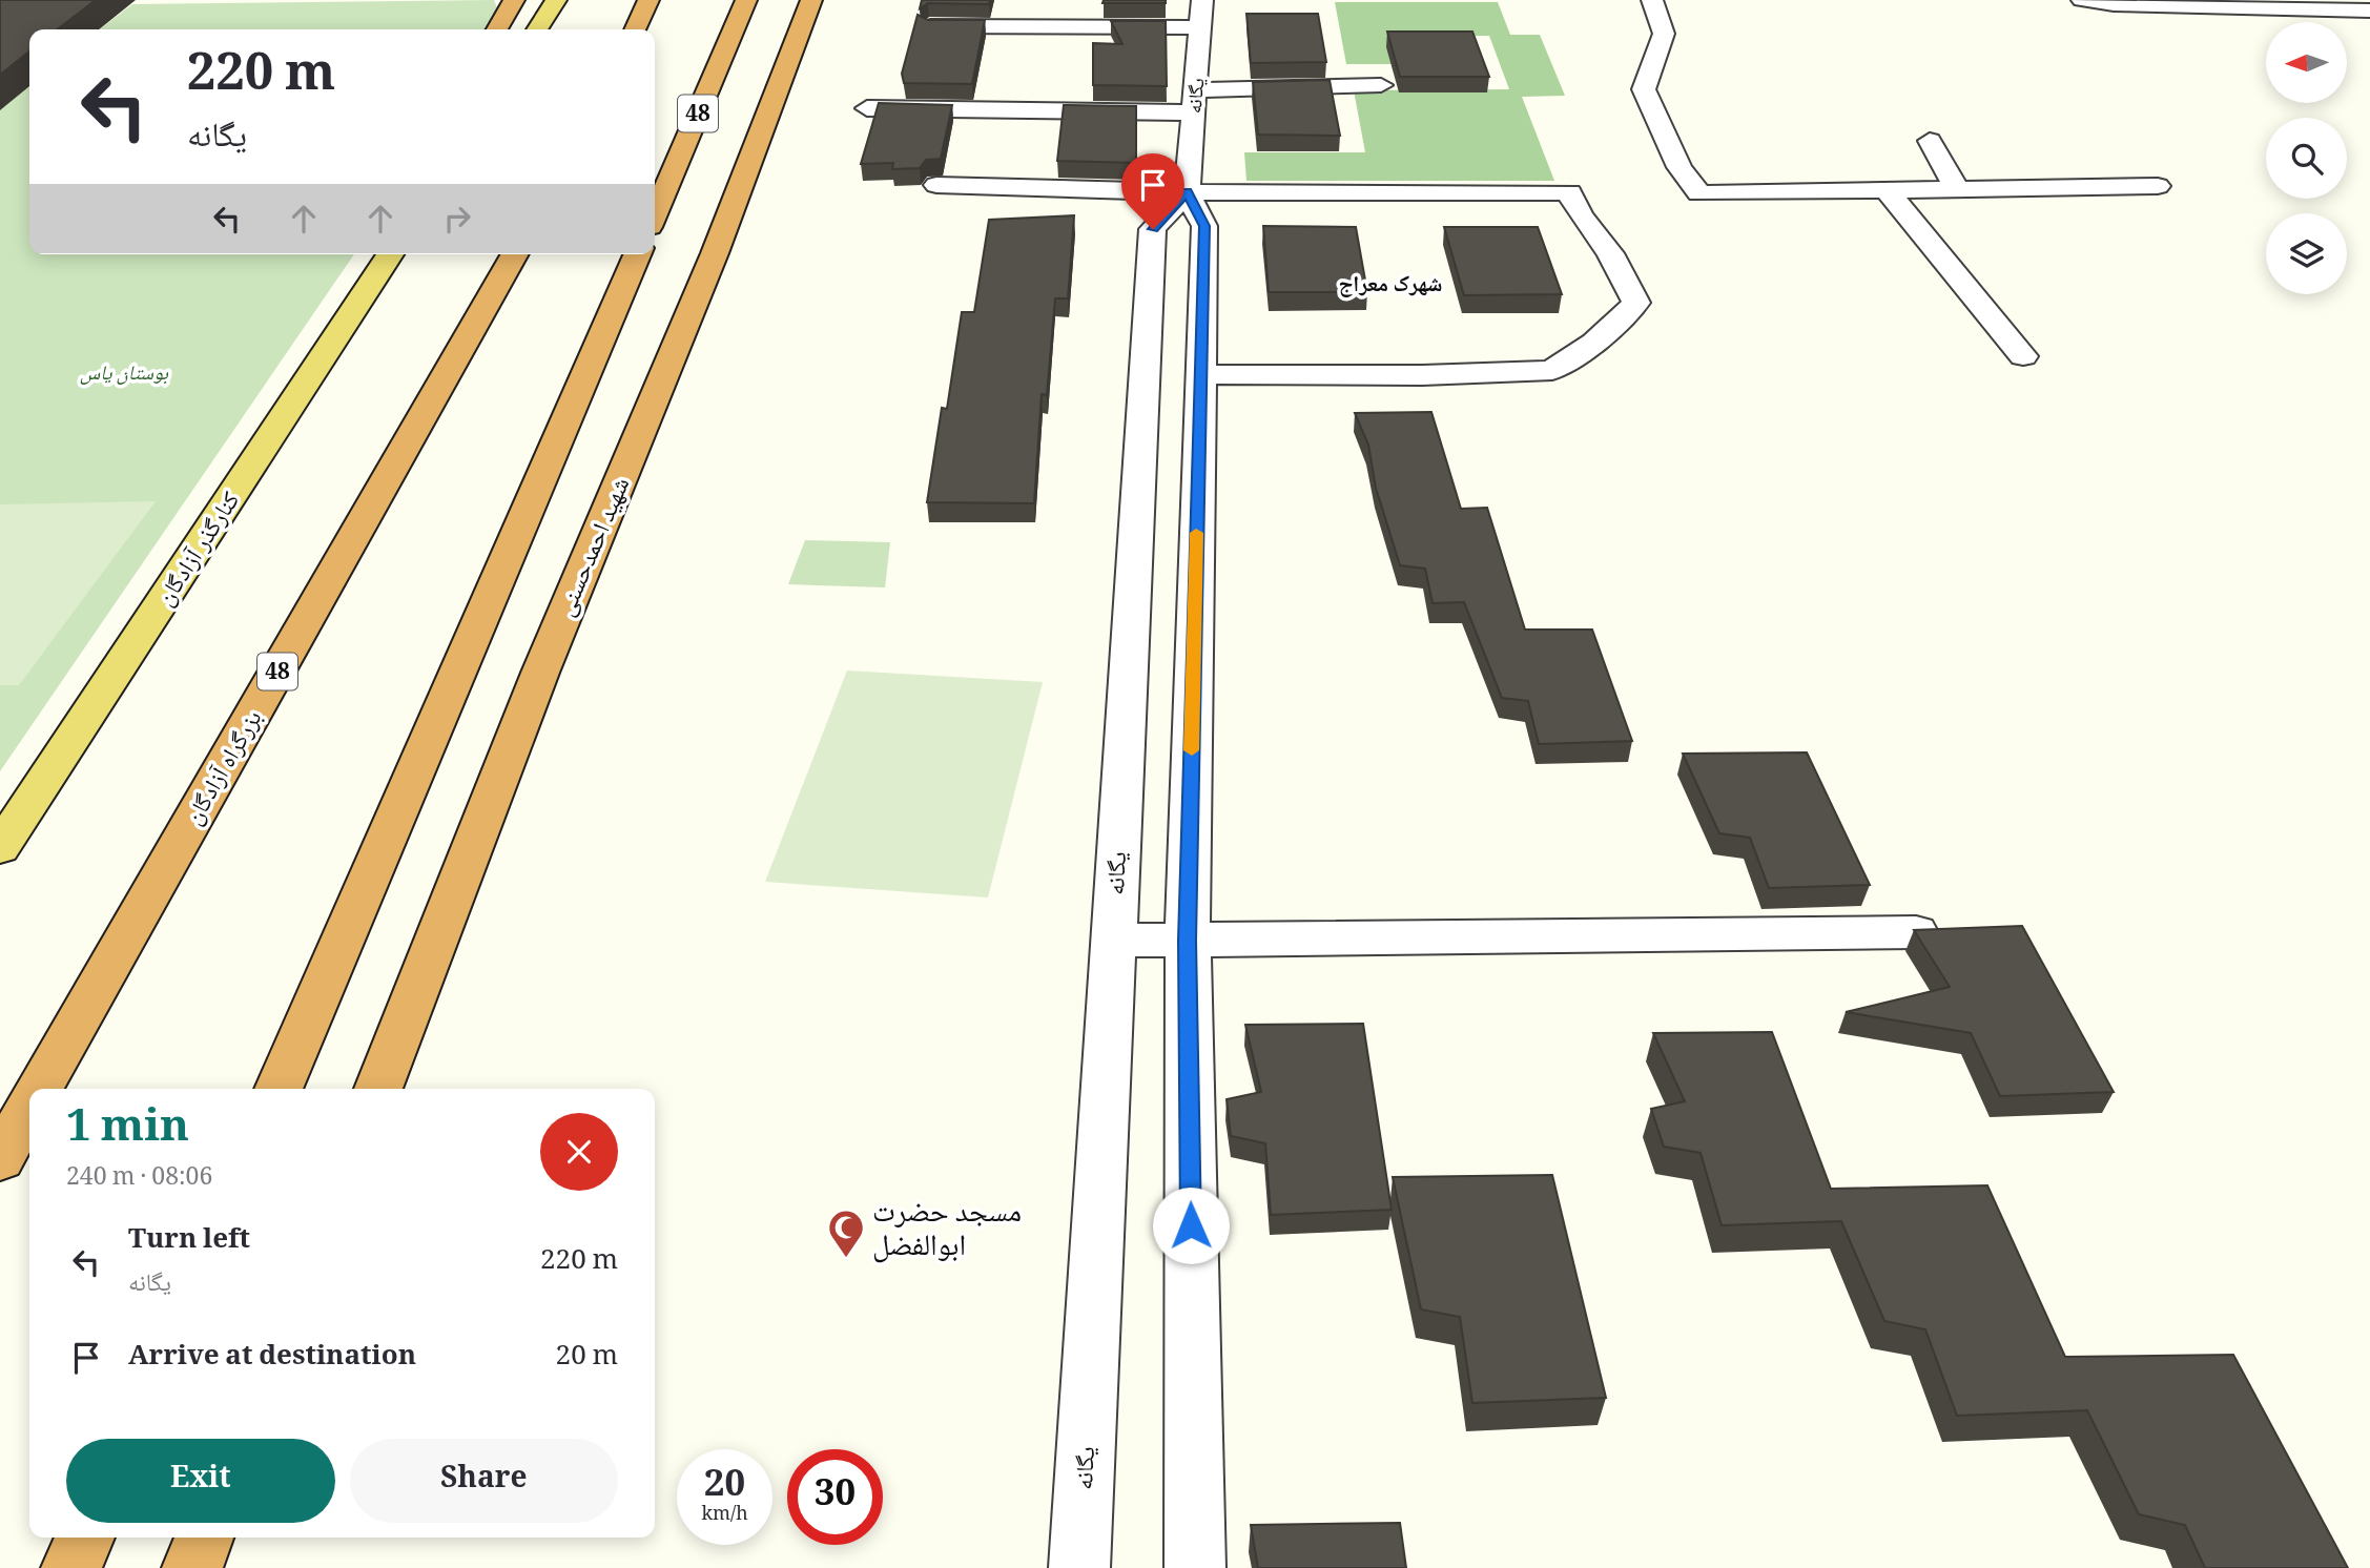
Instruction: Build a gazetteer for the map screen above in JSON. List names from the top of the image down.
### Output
{
  "streets": {
    "highway": ["48", "شهید احمدحسنی", "بزرگراه آزادگان"],
    "main road": ["کنارگذر آزادگان"],
    "street": ["یگانه"]
  },
  "districts": ["شهرک معراج"],
  "parks": ["بوستان یاس"],
  "places": {
    "mosque": ["مسجد حضرت ابوالفضل"]
  },
  "north": "left",
  "page": {
    "turn": ["220 m", "یگانه"],
    "heading": ["1 min", "240 m · 08:06"],
    "list": [
      {
        "name": "Turn left",
        "note": "یگانه",
        "value": "220 m"
      },
      {
        "name": "Arrive at destination",
        "value": "20 m"
      }
    ],
    "buttons": ["Exit", "Share"],
    "speed": "20 km/h",
    "limit": "30"
  }
}
